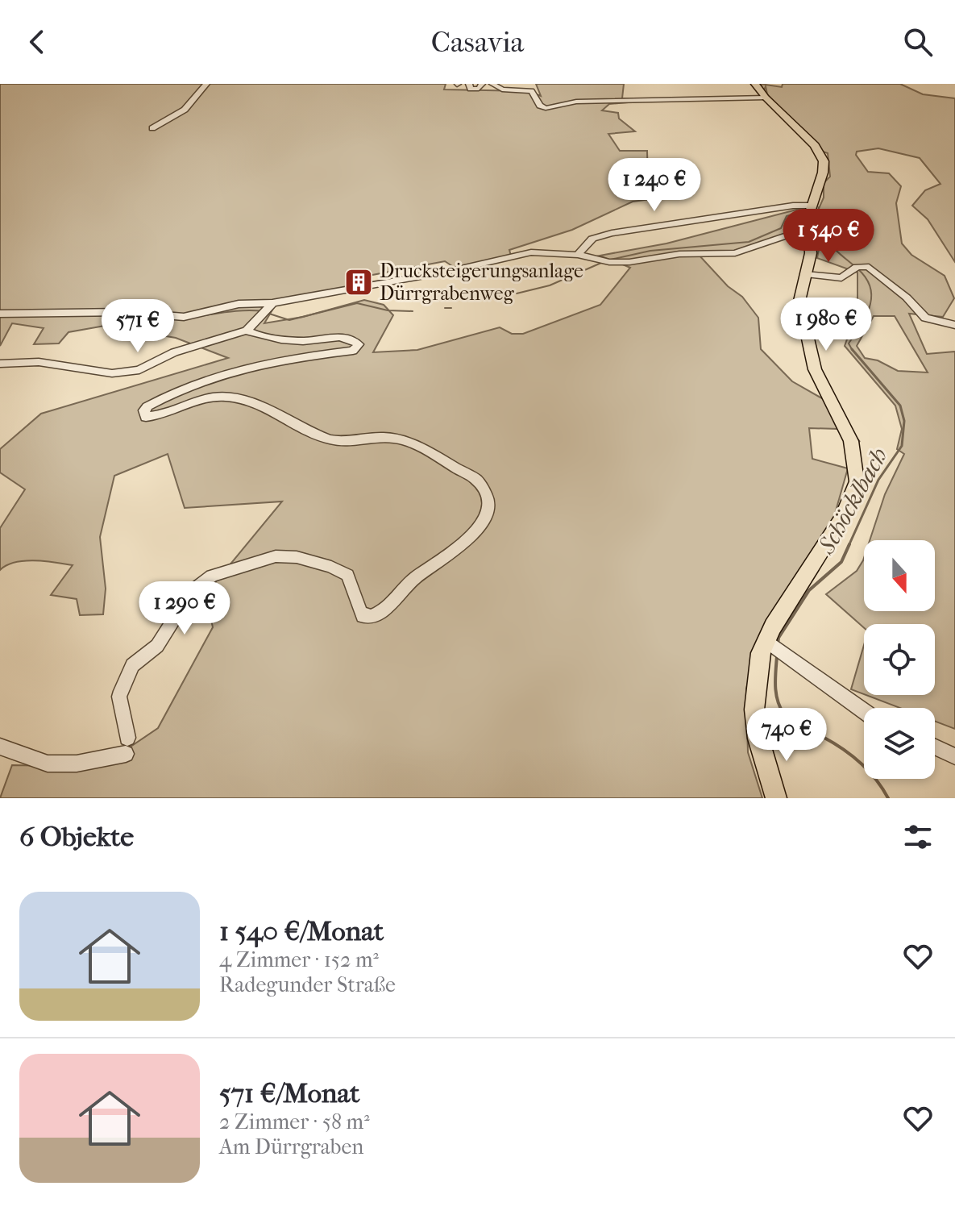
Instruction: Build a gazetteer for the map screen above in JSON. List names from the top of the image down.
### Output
{
  "water": ["Schöcklbach"],
  "places": {
    "building": ["Drucksteigerungsanlage Dürrgrabenweg"]
  },
  "north": "bottom",
  "page": {
    "header": "Casavia",
    "price": [
      "1 240 €",
      "1 540 €",
      "1 980 €",
      "571 €",
      "1 290 €",
      "740 €"
    ],
    "heading": "6 Objekte",
    "list": [
      {
        "name": "1 540 €/Monat",
        "note": "4 Zimmer · 152 m² · Radegunder Straße"
      },
      {
        "name": "571 €/Monat",
        "note": "2 Zimmer · 58 m² · Am Dürrgraben"
      }
    ]
  }
}
